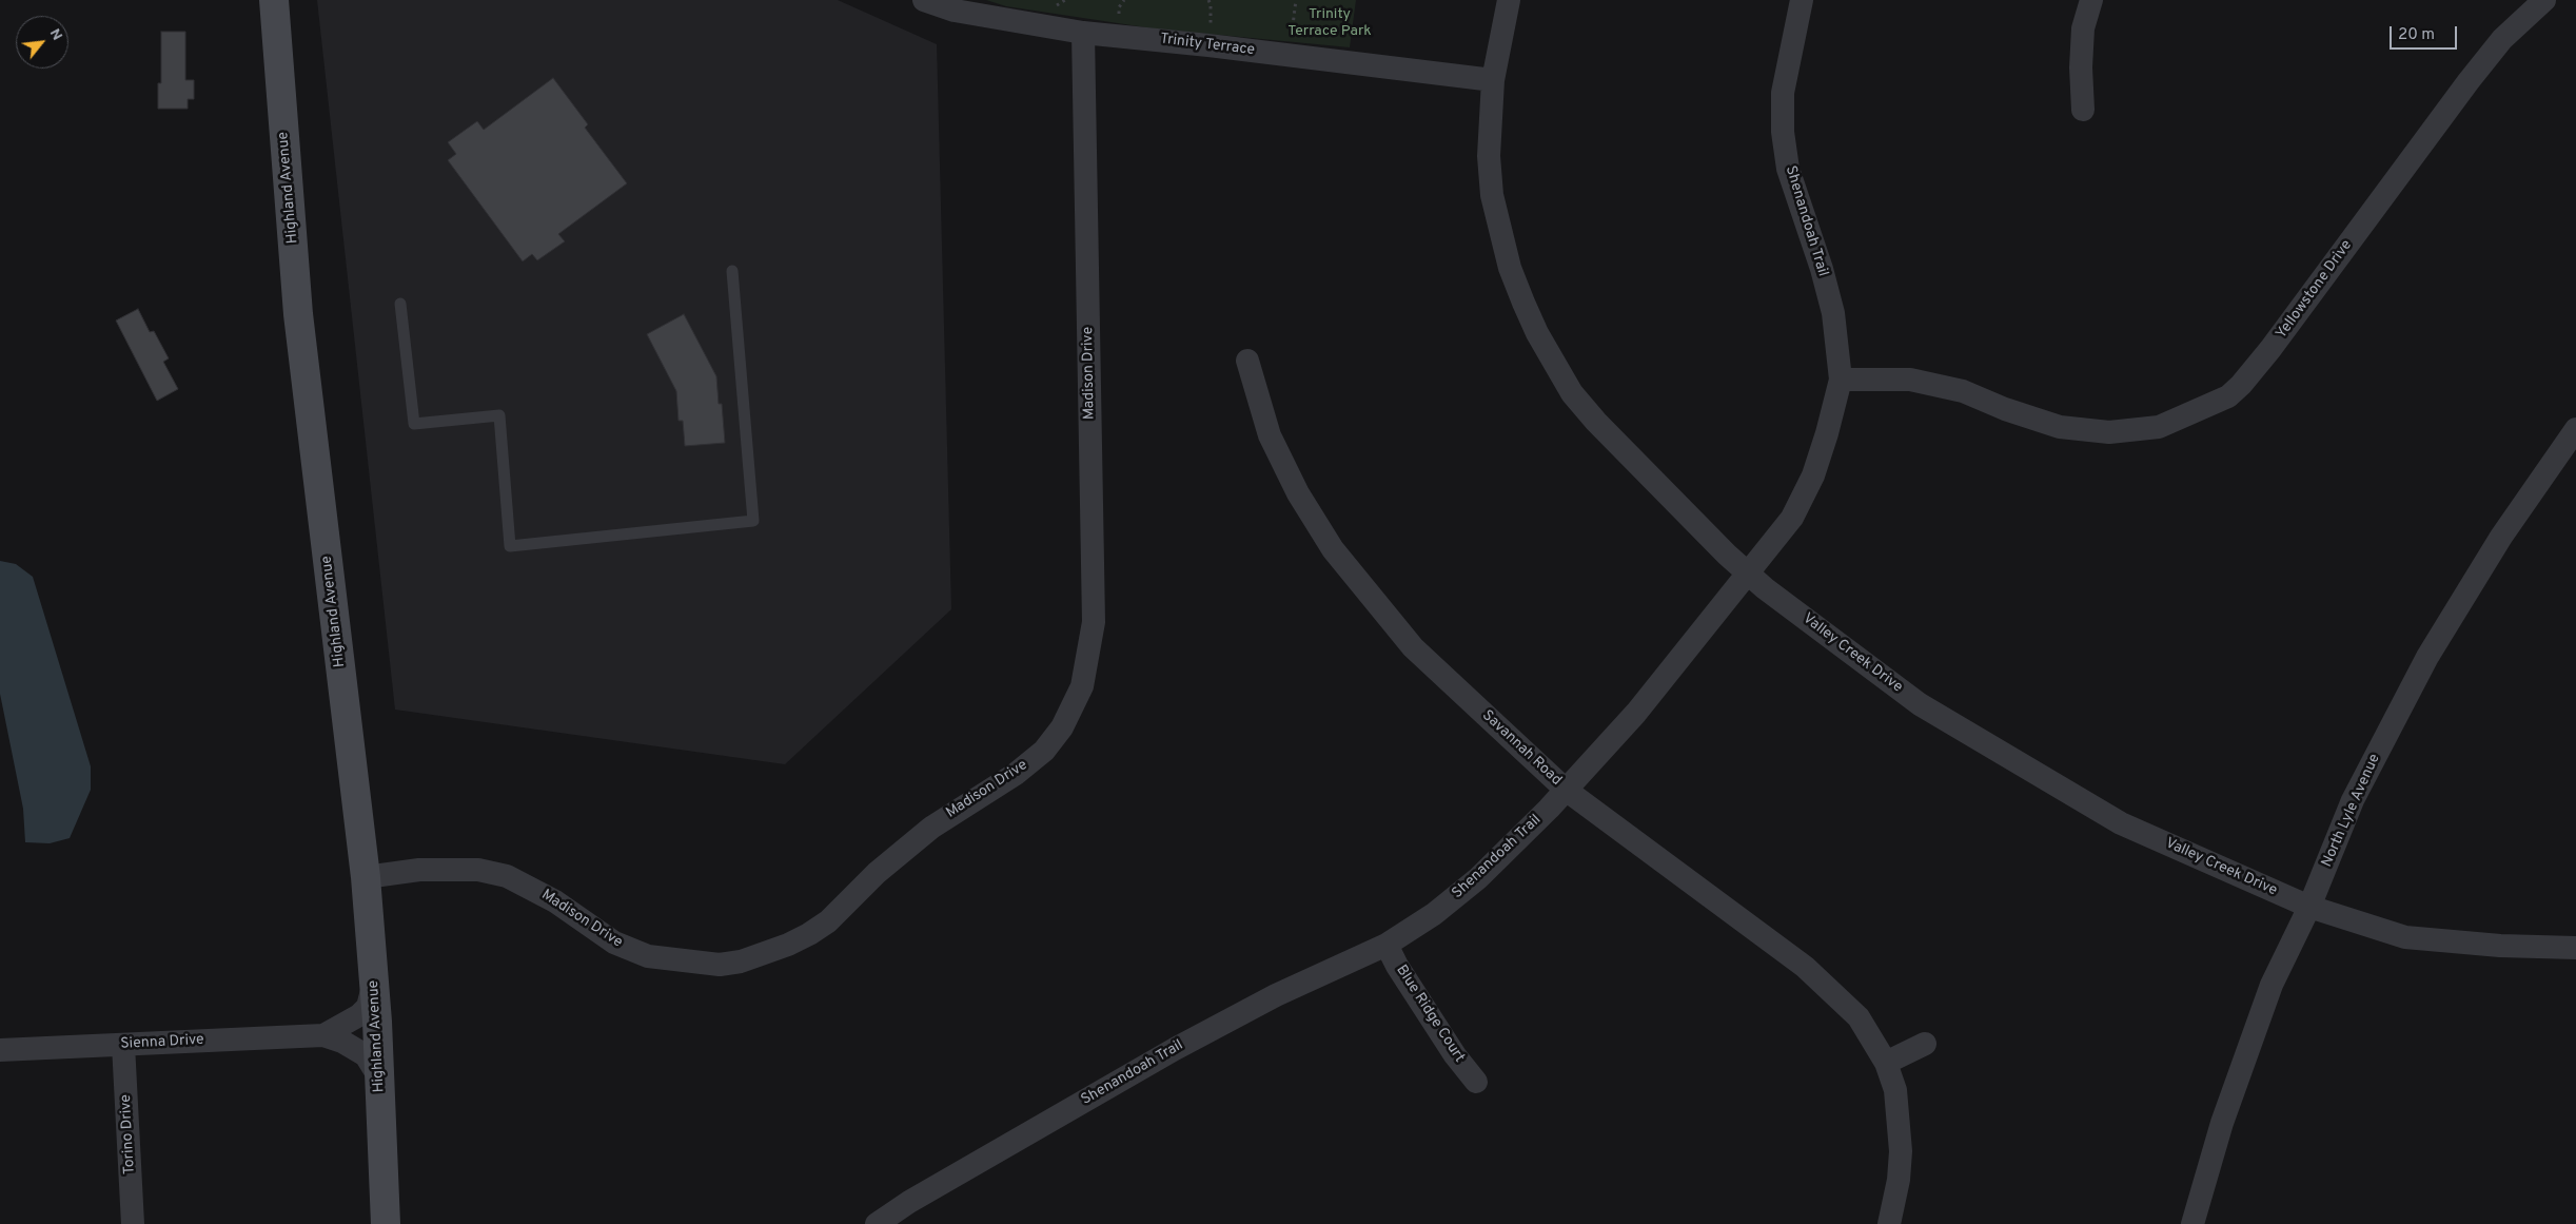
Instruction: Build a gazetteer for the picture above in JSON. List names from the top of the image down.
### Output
{
  "streets": {
    "main road": ["Highland Avenue"],
    "street": [
      "Trinity Terrace",
      "Shenandoah Trail",
      "Yellowstone Drive",
      "Madison Drive",
      "Valley Creek Drive",
      "Savannah Road",
      "North Lyle Avenue",
      "Blue Ridge Court",
      "Sienna Drive",
      "Torino Drive"
    ]
  },
  "crossings": [
    ["Trinity Terrace", "Madison Drive"],
    ["Trinity Terrace", "Valley Creek Drive"],
    ["Highland Avenue", "Madison Drive"],
    ["Shenandoah Trail", "Yellowstone Drive"],
    ["Shenandoah Trail", "Valley Creek Drive"],
    ["Shenandoah Trail", "Savannah Road"],
    ["Shenandoah Trail", "Blue Ridge Court"],
    ["Valley Creek Drive", "North Lyle Avenue"],
    ["Sienna Drive", "Torino Drive"]
  ],
  "parks": ["Trinity Terrace Park"],
  "scale_bar": "20 m",
  "north": "top right"
}
